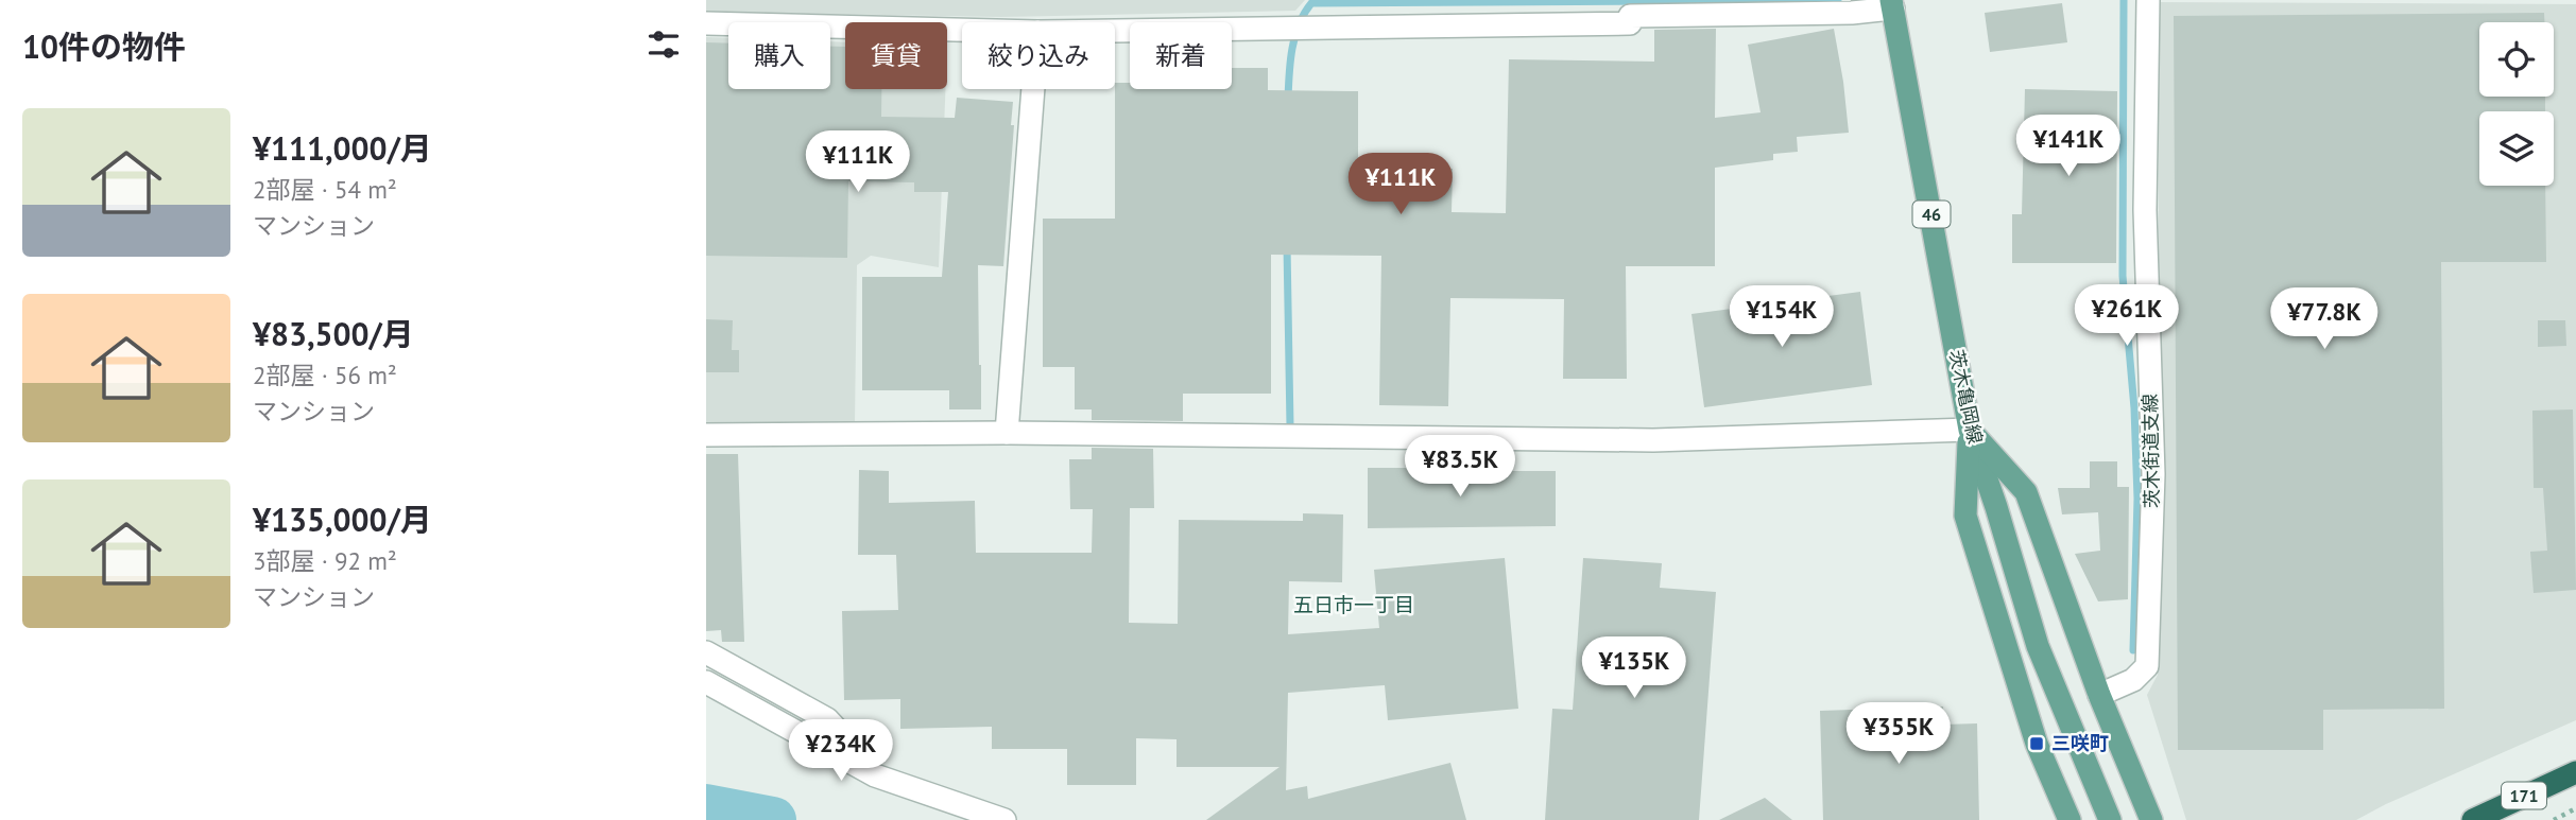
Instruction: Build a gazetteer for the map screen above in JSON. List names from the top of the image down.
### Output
{
  "streets": {
    "highway": ["171"],
    "main road": ["46", "茨木亀岡線"],
    "street": ["茨木街道支線"]
  },
  "crossings": [
    ["46", "茨木亀岡線"]
  ],
  "districts": ["五日市一丁目"],
  "places": {
    "transit": ["三咲町"]
  },
  "page": {
    "heading": "10件の物件",
    "chip": [
      "購入",
      "賃貸",
      "絞り込み",
      "新着"
    ],
    "list": [
      {
        "name": "¥111,000/月",
        "note": "2部屋 · 54 m² · マンション"
      },
      {
        "name": "¥83,500/月",
        "note": "2部屋 · 56 m² · マンション"
      },
      {
        "name": "¥135,000/月",
        "note": "3部屋 · 92 m² · マンション"
      }
    ],
    "price": [
      "¥141K",
      "¥111K",
      "¥111K",
      "¥261K",
      "¥154K",
      "¥77.8K",
      "¥83.5K",
      "¥135K",
      "¥355K",
      "¥234K"
    ]
  }
}
